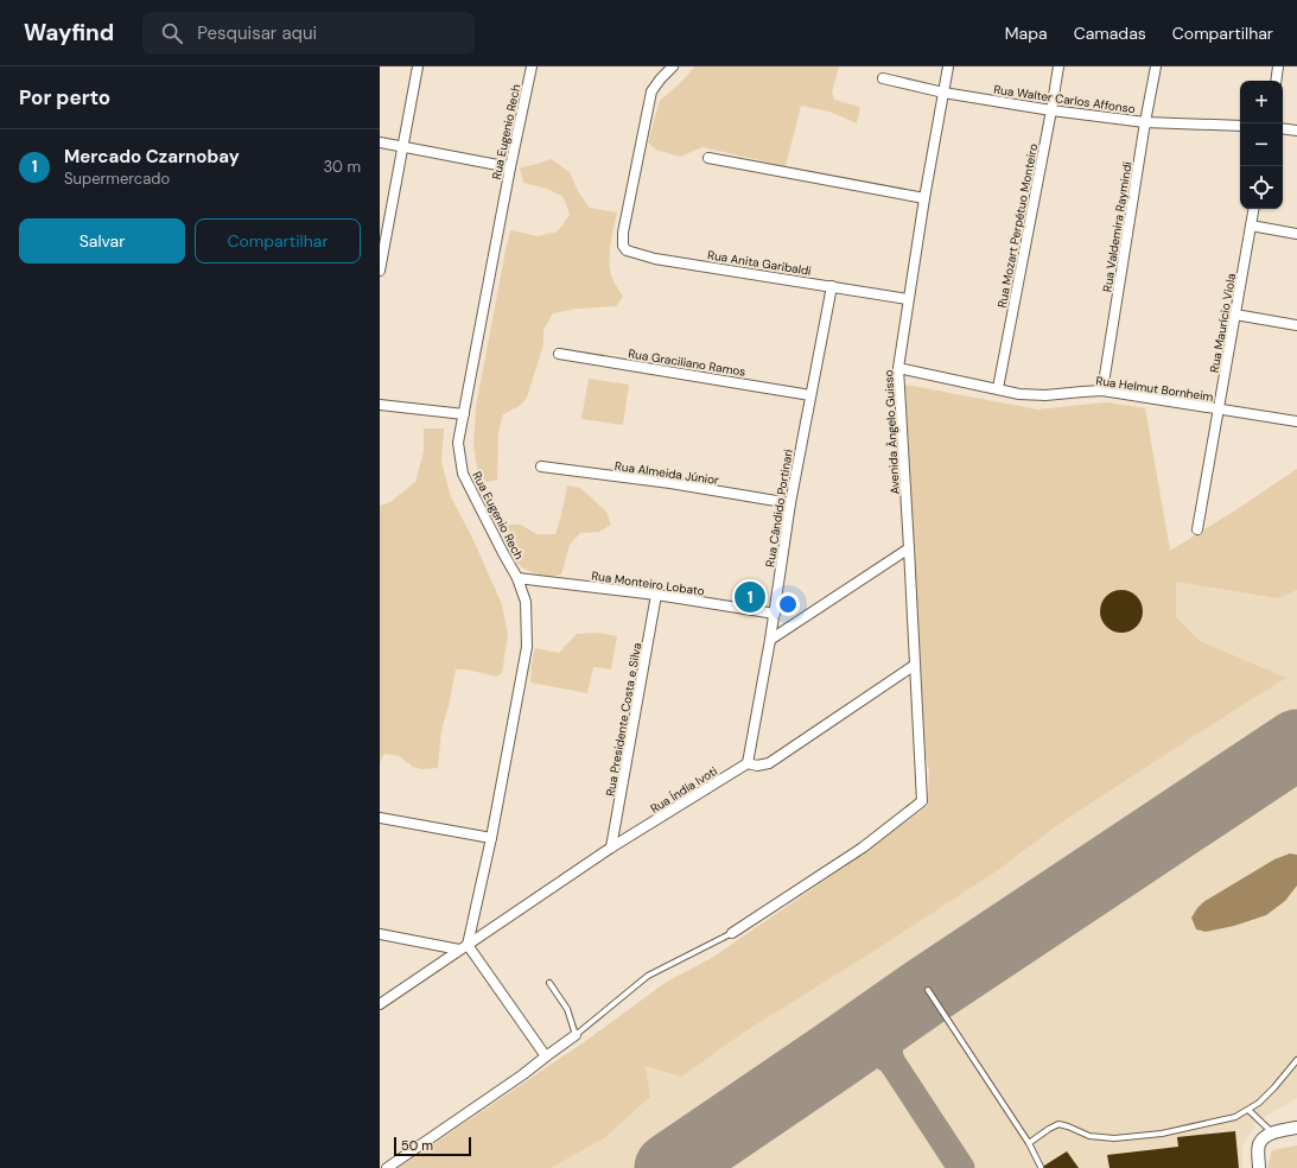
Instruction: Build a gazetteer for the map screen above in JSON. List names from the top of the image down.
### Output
{
  "streets": {
    "street": [
      "Rua Walter Carlos Affonso",
      "Rua Eugenio Rech",
      "Rua Mozart Perpétuo Monteiro",
      "Rua Valdemira Raymindi",
      "Rua Anita Garibaldi",
      "Rua Maurício Viola",
      "Rua Graciliano Ramos",
      "Rua Helmut Bornheim",
      "Avenida Ângelo Guisso",
      "Rua Almeida Júnior",
      "Rua Cândido Portinari",
      "Rua Monteiro Lobato",
      "Rua Presidente Costa e Silva",
      "Rua Índia Ivoti"
    ]
  },
  "crossings": [
    ["Rua Walter Carlos Affonso", "Rua Mozart Perpétuo Monteiro"],
    ["Rua Walter Carlos Affonso", "Rua Valdemira Raymindi"],
    ["Rua Walter Carlos Affonso", "Avenida Ângelo Guisso"],
    ["Rua Eugenio Rech", "Rua Monteiro Lobato"],
    ["Rua Eugenio Rech", "Rua Índia Ivoti"],
    ["Rua Mozart Perpétuo Monteiro", "Rua Helmut Bornheim"],
    ["Rua Valdemira Raymindi", "Rua Helmut Bornheim"],
    ["Rua Anita Garibaldi", "Avenida Ângelo Guisso"],
    ["Rua Anita Garibaldi", "Rua Cândido Portinari"],
    ["Rua Maurício Viola", "Rua Helmut Bornheim"],
    ["Rua Graciliano Ramos", "Rua Cândido Portinari"],
    ["Rua Helmut Bornheim", "Avenida Ângelo Guisso"],
    ["Avenida Ângelo Guisso", "Rua Índia Ivoti"],
    ["Rua Almeida Júnior", "Rua Cândido Portinari"],
    ["Rua Cândido Portinari", "Rua Monteiro Lobato"],
    ["Rua Cândido Portinari", "Rua Índia Ivoti"],
    ["Rua Monteiro Lobato", "Rua Presidente Costa e Silva"],
    ["Rua Presidente Costa e Silva", "Rua Índia Ivoti"]
  ],
  "scale_bar": "50 m",
  "page": {
    "header": "Wayfind",
    "search": "Pesquisar aqui",
    "nav": ["Mapa", "Camadas", "Compartilhar"],
    "heading": "Por perto",
    "map_buttons": ["+", "−"],
    "list": [
      {
        "mark": "1",
        "name": "Mercado Czarnobay",
        "note": "Supermercado",
        "value": "30 m"
      }
    ],
    "buttons": ["Salvar", "Compartilhar"],
    "pins": "1",
    "scale": "50 m"
  }
}
